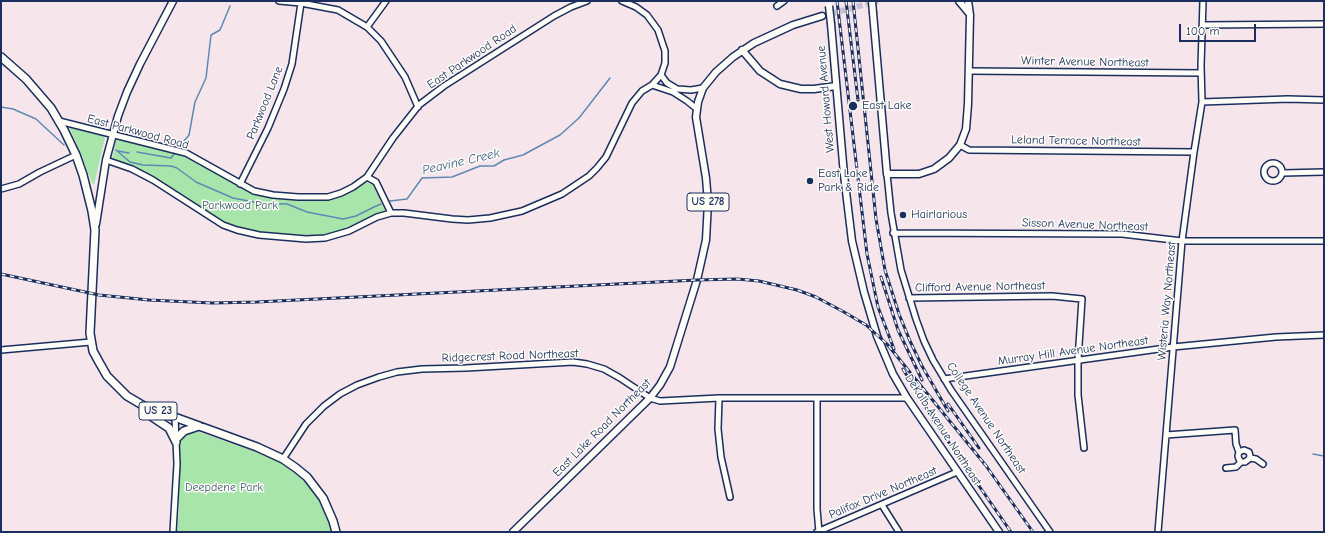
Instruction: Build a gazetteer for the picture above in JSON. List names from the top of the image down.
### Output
{
  "streets": {
    "highway": ["US 23"],
    "main road": [
      "West Howard Avenue",
      "US 278",
      "College Avenue Northeast",
      "East Lake Road Northeast",
      "DeKalb Avenue Northeast"
    ],
    "street": [
      "East Parkwood Road",
      "Winter Avenue Northeast",
      "Parkwood Lane",
      "Leland Terrace Northeast",
      "Sisson Avenue Northeast",
      "Clifford Avenue Northeast",
      "Wisteria Way Northeast",
      "Murray Hill Avenue Northeast",
      "Ridgecrest Road Northeast",
      "Palifox Drive Northeast"
    ]
  },
  "crossings": [
    ["East Parkwood Road", "Parkwood Lane"],
    ["East Parkwood Road", "US 23"],
    ["Winter Avenue Northeast", "Wisteria Way Northeast"],
    ["West Howard Avenue", "DeKalb Avenue Northeast"],
    ["Leland Terrace Northeast", "Wisteria Way Northeast"],
    ["Sisson Avenue Northeast", "Wisteria Way Northeast"],
    ["Sisson Avenue Northeast", "College Avenue Northeast"],
    ["Clifford Avenue Northeast", "Murray Hill Avenue Northeast"],
    ["Clifford Avenue Northeast", "College Avenue Northeast"],
    ["Wisteria Way Northeast", "Murray Hill Avenue Northeast"],
    ["Murray Hill Avenue Northeast", "College Avenue Northeast"],
    ["Ridgecrest Road Northeast", "US 23"],
    ["Ridgecrest Road Northeast", "East Lake Road Northeast"],
    ["Ridgecrest Road Northeast", "DeKalb Avenue Northeast"],
    ["DeKalb Avenue Northeast", "Palifox Drive Northeast"]
  ],
  "water": ["Peavine Creek"],
  "parks": ["Parkwood Park", "Deepdene Park"],
  "places": ["East Lake", "East Lake Park & Ride", "Hairlarious"],
  "scale_bar": "100 m"
}
